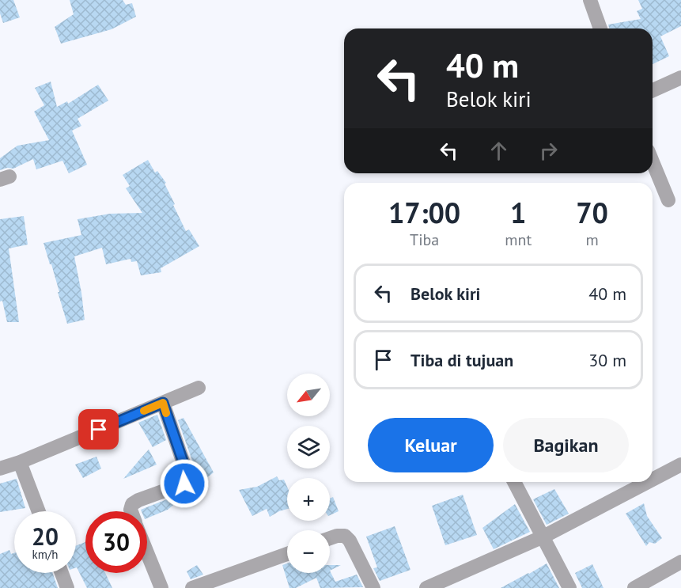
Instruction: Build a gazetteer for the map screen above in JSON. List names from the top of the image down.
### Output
{
  "north": "bottom left",
  "page": {
    "turn": ["40 m", "Belok kiri"],
    "eta": [
      "17:00",
      "Tiba",
      "1",
      "mnt",
      "70",
      "m"
    ],
    "list": [
      {
        "name": "Belok kiri",
        "value": "40 m"
      },
      {
        "name": "Tiba di tujuan",
        "value": "30 m"
      }
    ],
    "map_buttons": ["+", "−"],
    "buttons": ["Keluar", "Bagikan"],
    "speed": "20 km/h",
    "limit": "30"
  }
}
